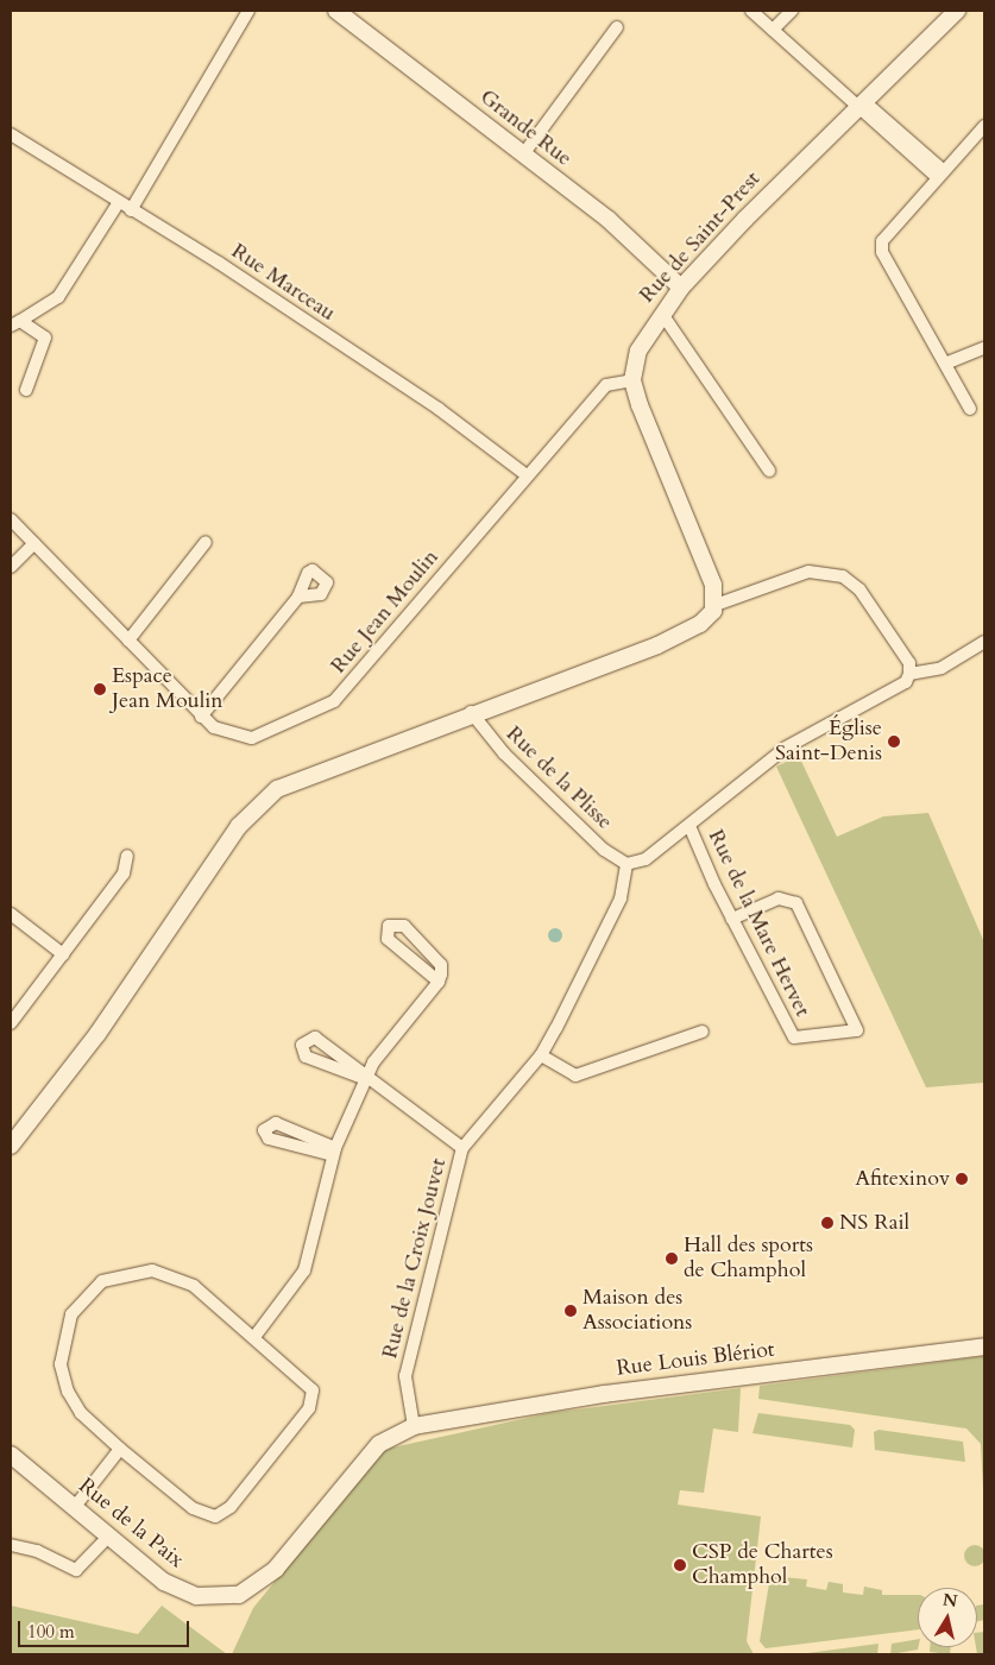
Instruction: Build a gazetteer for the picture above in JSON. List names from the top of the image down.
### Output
{
  "streets": {
    "main road": [
      "Grande Rue",
      "Rue de Saint-Prest",
      "Rue Louis Blériot",
      "Rue de la Paix"
    ],
    "street": [
      "Rue Marceau",
      "Rue Jean Moulin",
      "Rue de la Plisse",
      "Rue de la Mare Hervet",
      "Rue de la Croix Jouvet"
    ]
  },
  "crossings": [
    ["Grande Rue", "Rue de Saint-Prest"],
    ["Rue de Saint-Prest", "Rue Jean Moulin"],
    ["Rue Marceau", "Rue Jean Moulin"],
    ["Rue de la Plisse", "Rue de la Croix Jouvet"],
    ["Rue de la Croix Jouvet", "Rue Louis Blériot"],
    ["Rue de la Croix Jouvet", "Rue de la Paix"],
    ["Rue Louis Blériot", "Rue de la Paix"]
  ],
  "places": [
    "Espace Jean Moulin",
    "Église Saint-Denis",
    "Afitexinov",
    "NS Rail",
    "Hall des sports de Champhol",
    "Maison des Associations",
    "CSP de Chartes Champhol"
  ],
  "scale_bar": "100 m",
  "north": "top"
}
